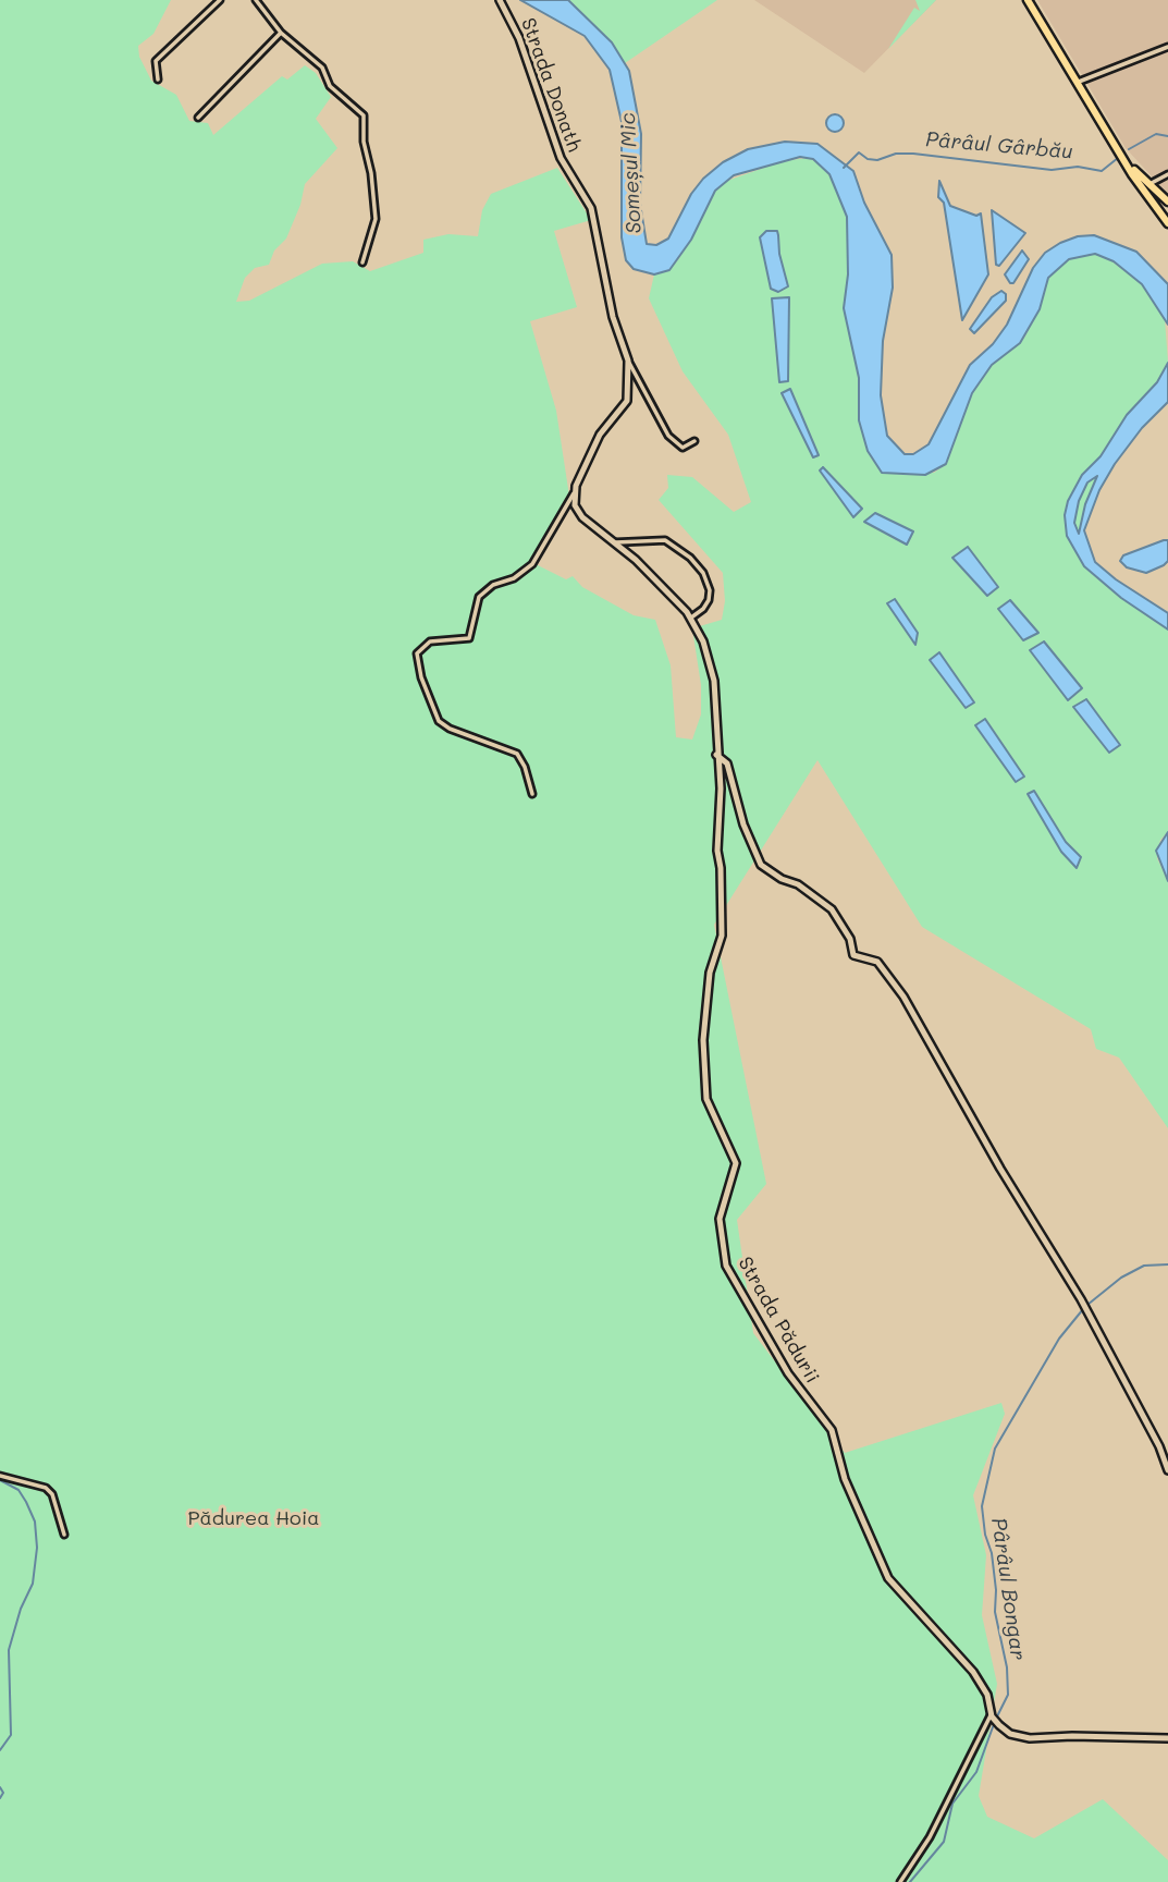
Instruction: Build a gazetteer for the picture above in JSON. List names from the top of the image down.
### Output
{
  "streets": {
    "street": ["Strada Donath", "Strada Pădurii"]
  },
  "crossings": [
    ["Strada Donath", "Strada Pădurii"]
  ],
  "water": ["Pârâul Gârbău", "Someșul Mic", "Pârâul Bongar"],
  "parks": ["Pădurea Hoia"]
}
